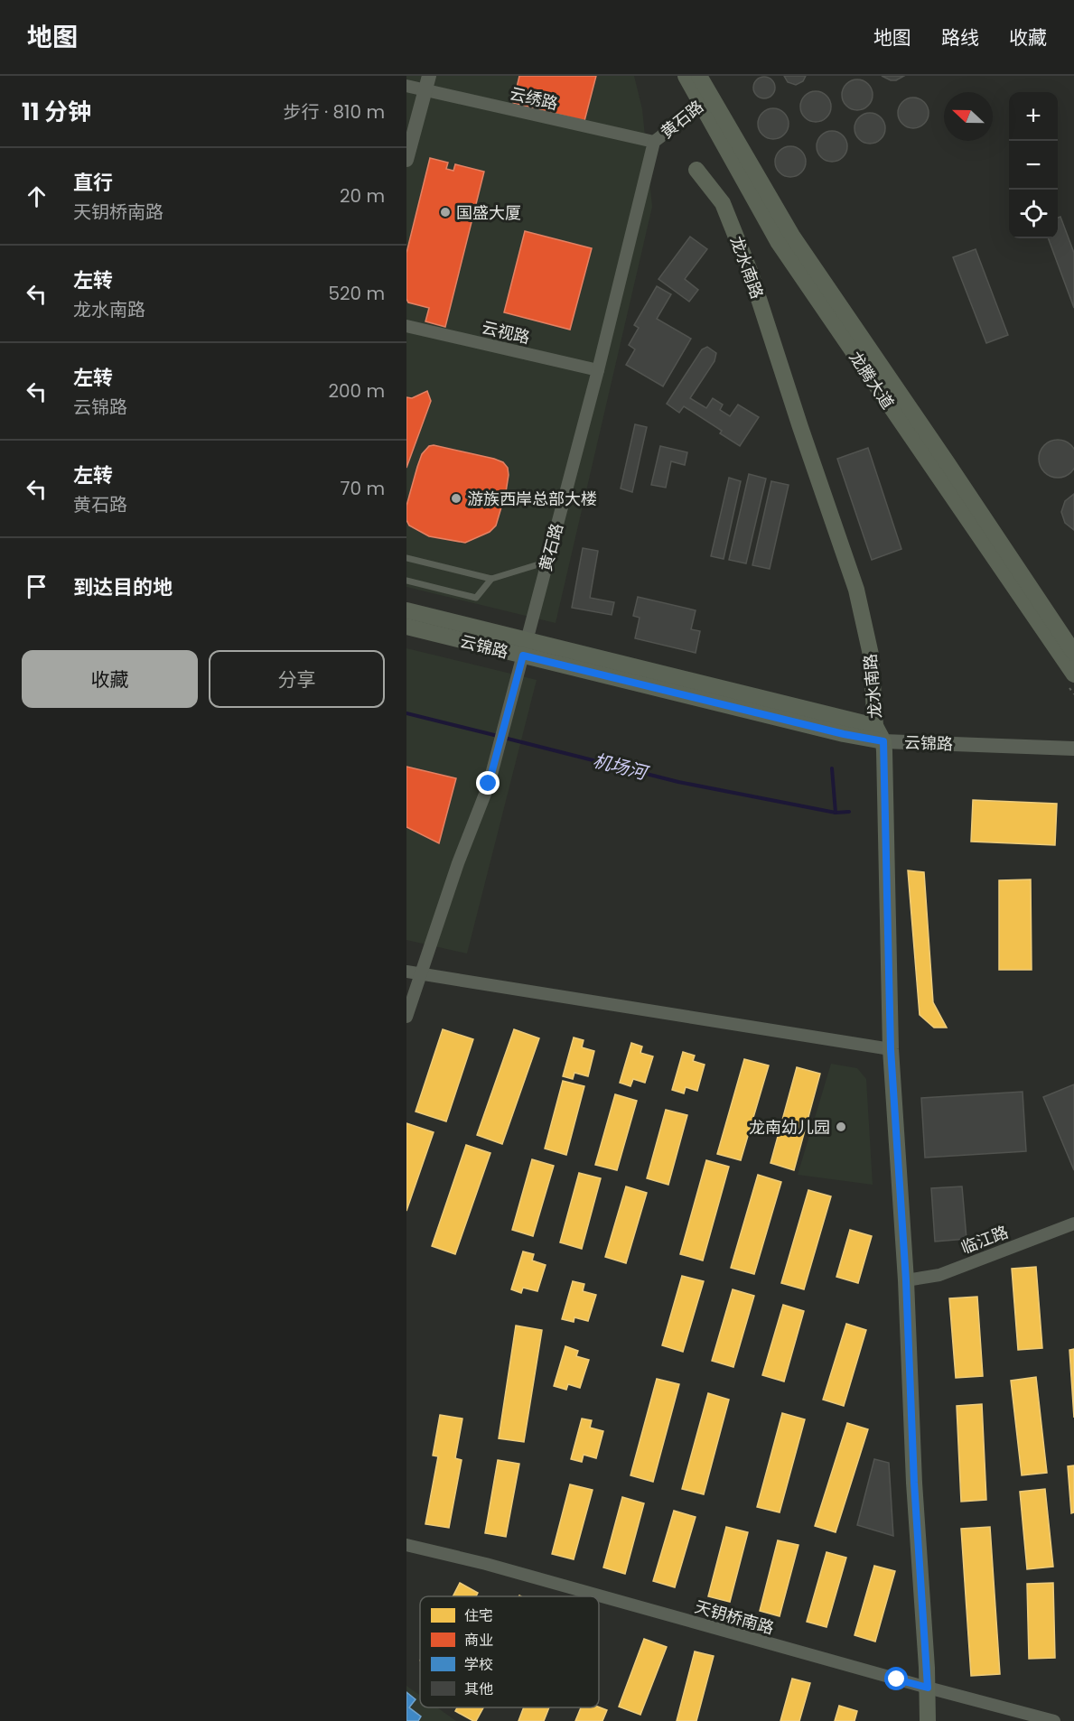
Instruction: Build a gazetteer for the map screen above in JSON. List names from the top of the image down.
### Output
{
  "streets": {
    "main road": ["龙水南路", "龙腾大道", "云锦路"],
    "street": [
      "云绣路",
      "黄石路",
      "云视路",
      "临江路",
      "天钥桥南路"
    ]
  },
  "crossings": [
    ["云绣路", "黄石路"],
    ["黄石路", "云视路"],
    ["黄石路", "龙腾大道"],
    ["黄石路", "云锦路"],
    ["龙水南路", "云锦路"],
    ["龙水南路", "临江路"],
    ["龙水南路", "天钥桥南路"]
  ],
  "water": ["机场河"],
  "places": ["国盛大厦", "游族西岸总部大楼", "龙南幼儿园"],
  "legend": [
    "住宅",
    "商业",
    "学校",
    "其他"
  ],
  "north": "left",
  "page": {
    "header": "地图",
    "nav": ["地图", "路线", "收藏"],
    "heading": ["11 分钟", "步行 · 810 m"],
    "map_buttons": ["+", "−"],
    "list": [
      ["直行", "天钥桥南路", "20 m"],
      ["左转", "龙水南路", "520 m"],
      ["左转", "云锦路", "200 m"],
      ["左转", "黄石路", "70 m"],
      "到达目的地"
    ],
    "buttons": ["收藏", "分享"]
  }
}
